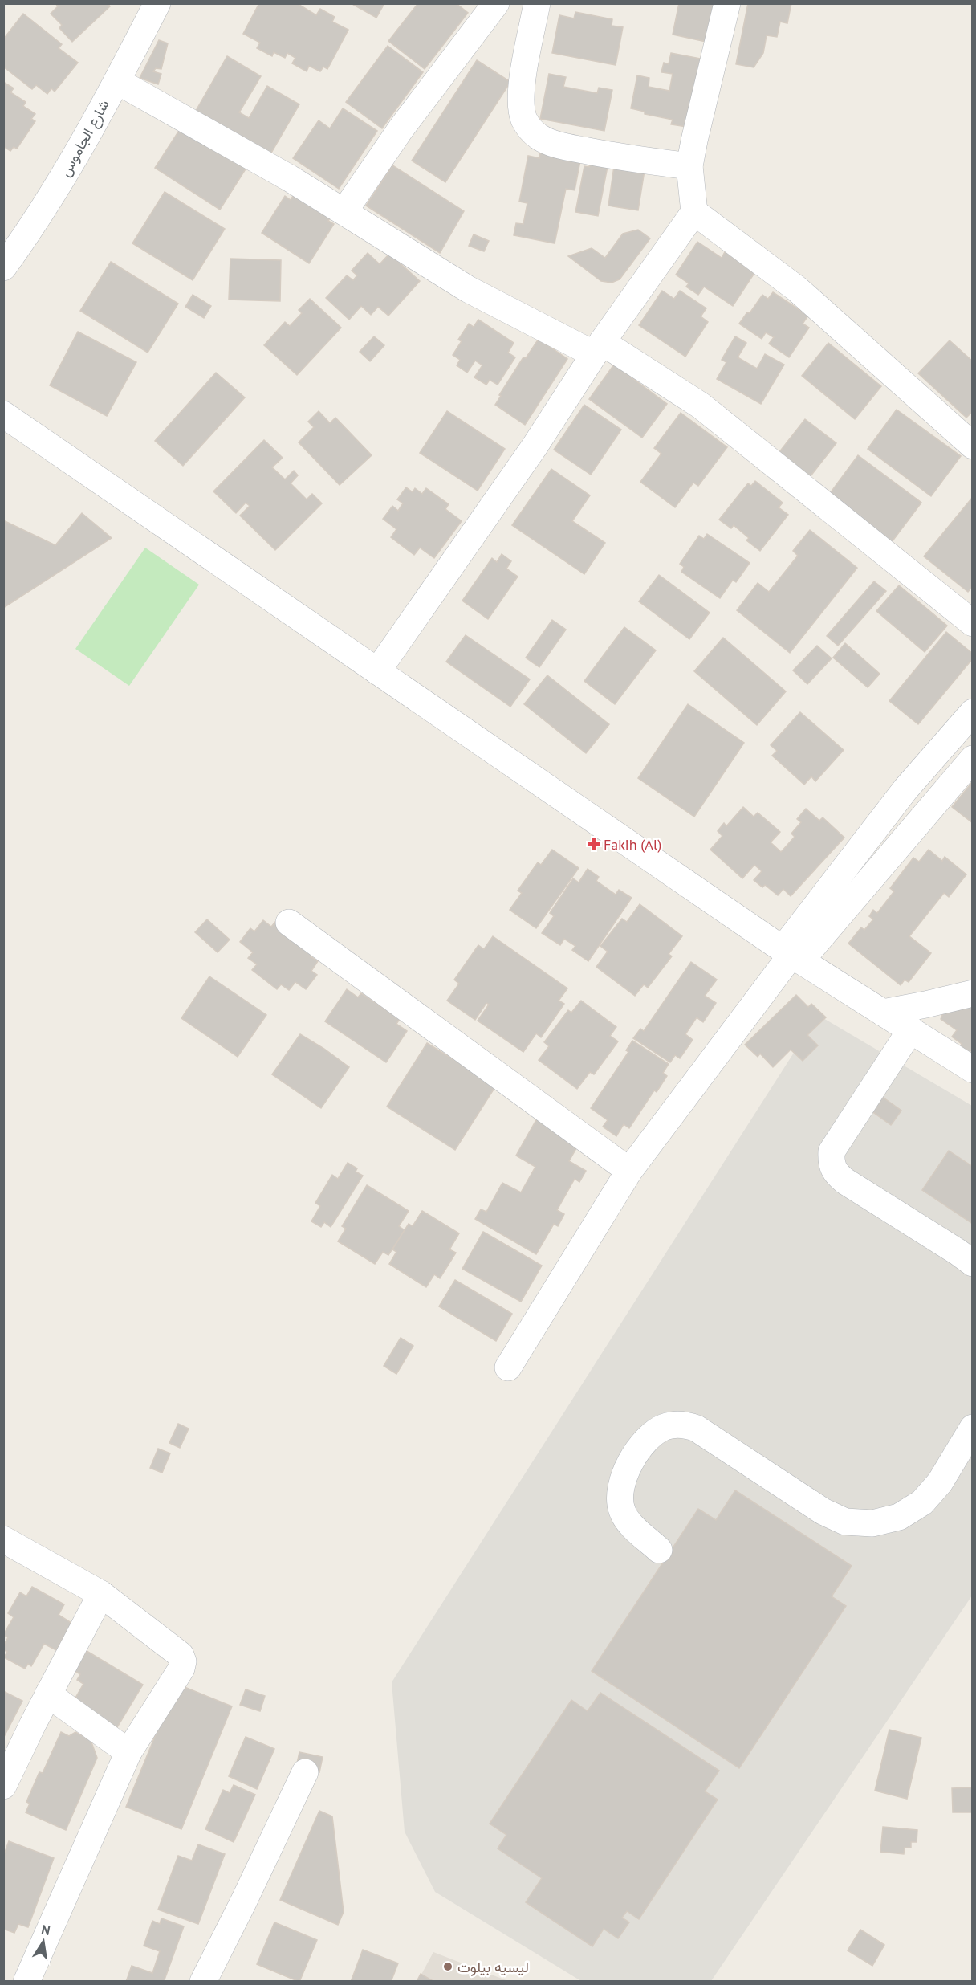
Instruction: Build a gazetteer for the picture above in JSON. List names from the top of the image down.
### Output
{
  "streets": {
    "street": ["شارع الجاموس"]
  },
  "places": {
    "health": ["Fakih (Al)"],
    "other": ["ليسيه بيلوت"]
  },
  "north": "top"
}
